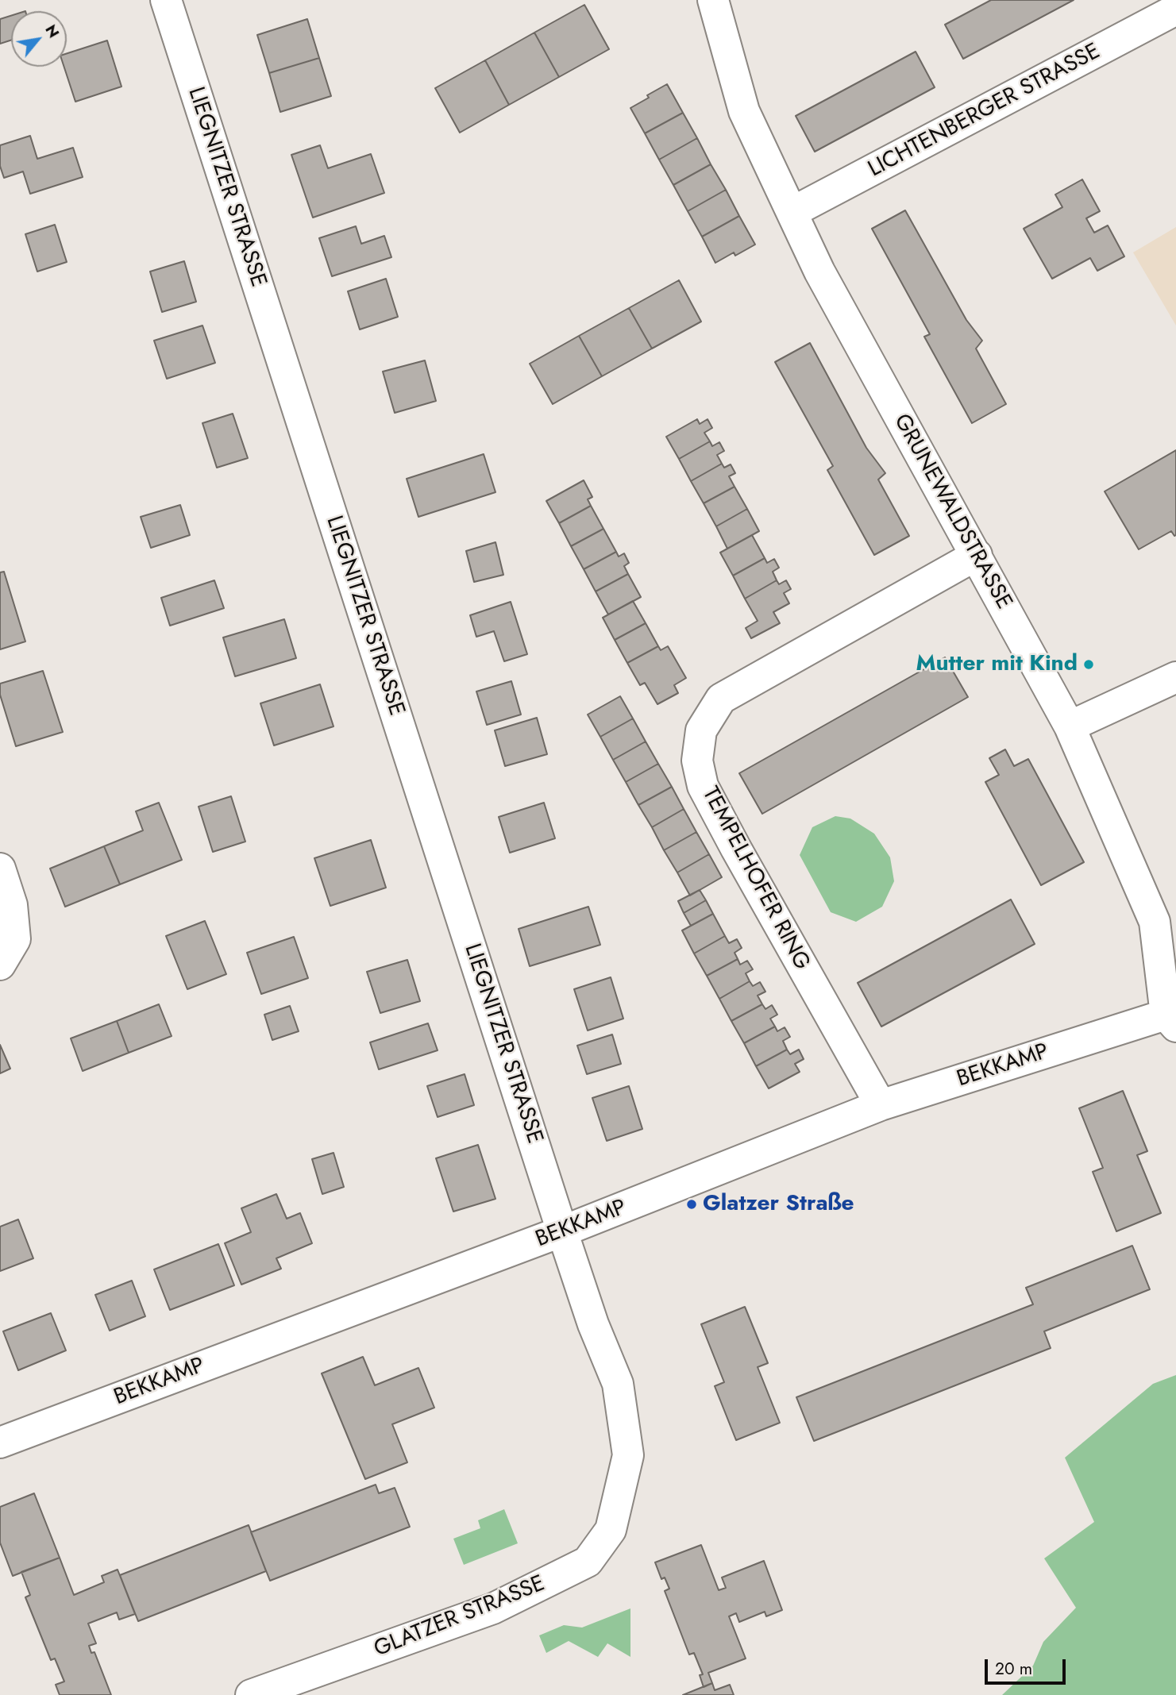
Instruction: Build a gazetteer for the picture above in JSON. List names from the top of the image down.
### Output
{
  "streets": {
    "street": [
      "LICHTENBERGER STRASSE",
      "LIEGNITZER STRASSE",
      "GRUNEWALDSTRASSE",
      "TEMPELHOFER RING",
      "BEKKAMP",
      "GLATZER STRASSE"
    ]
  },
  "crossings": [
    ["LICHTENBERGER STRASSE", "GRUNEWALDSTRASSE"],
    ["LIEGNITZER STRASSE", "BEKKAMP"],
    ["LIEGNITZER STRASSE", "GLATZER STRASSE"],
    ["GRUNEWALDSTRASSE", "TEMPELHOFER RING"],
    ["GRUNEWALDSTRASSE", "BEKKAMP"],
    ["TEMPELHOFER RING", "BEKKAMP"],
    ["BEKKAMP", "GLATZER STRASSE"]
  ],
  "places": ["Mutter mit Kind", "Glatzer Straße"],
  "scale_bar": "20 m",
  "north": "top right"
}
